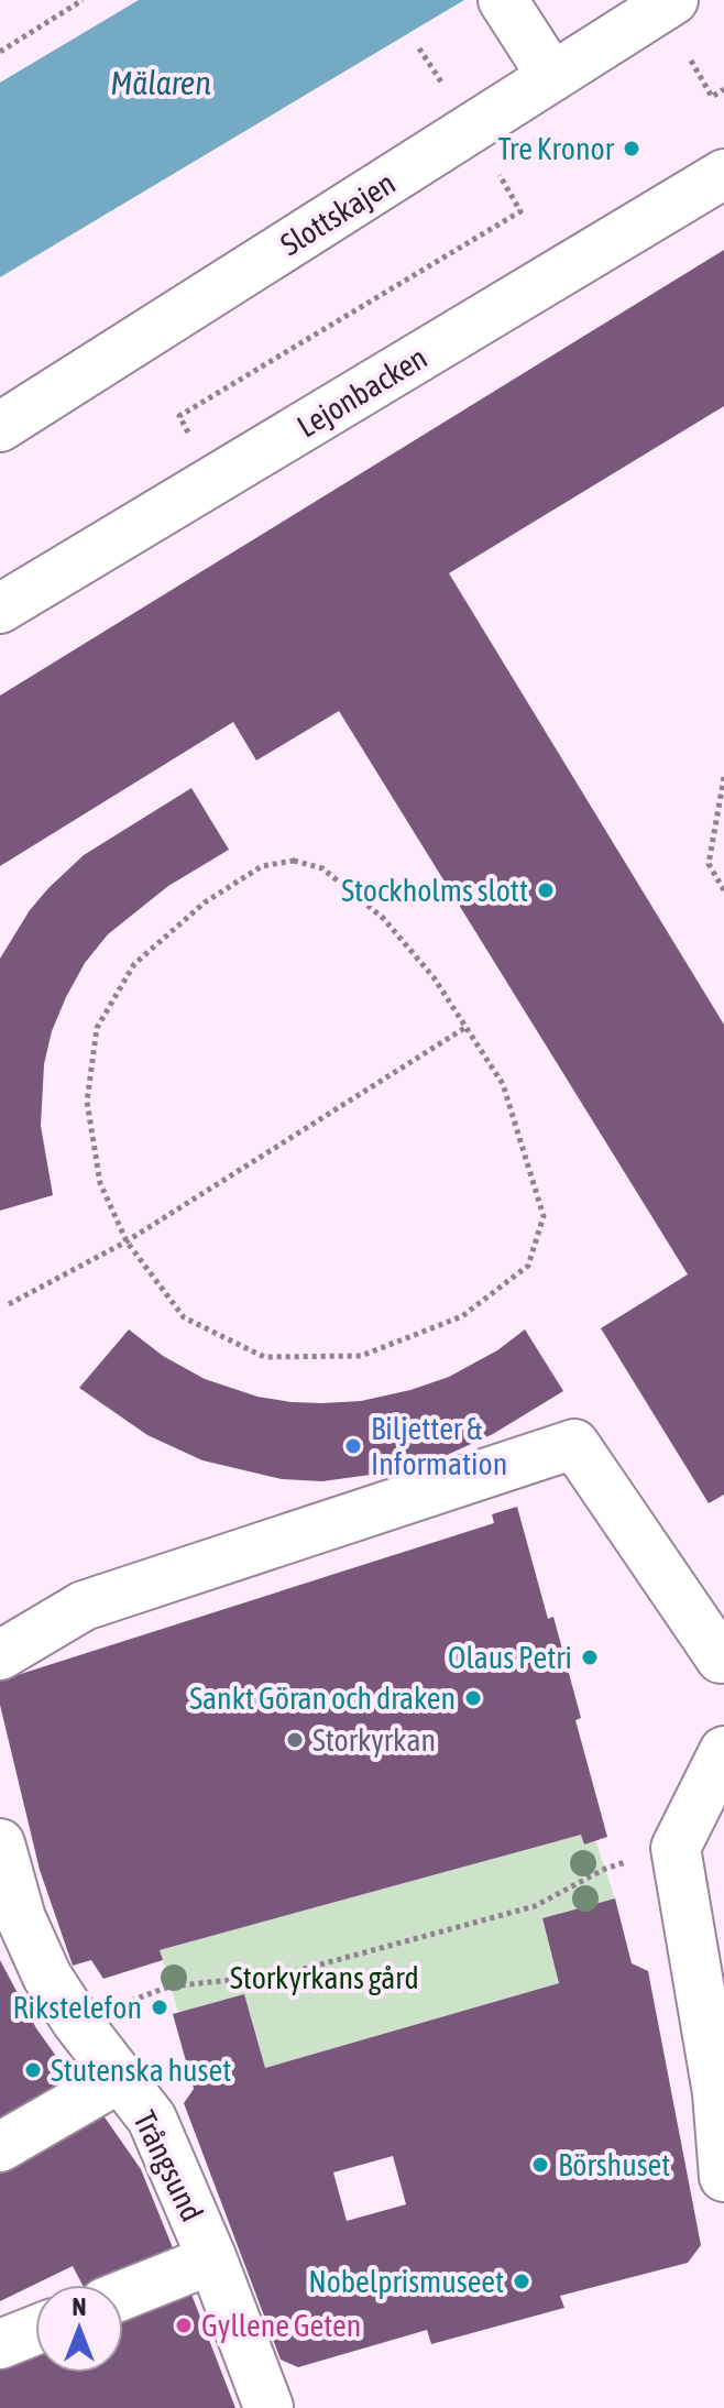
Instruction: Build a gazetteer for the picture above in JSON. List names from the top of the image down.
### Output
{
  "streets": {
    "street": ["Slottskajen", "Lejonbacken", "Trångsund"]
  },
  "water": ["Mälaren"],
  "parks": ["Storkyrkans gård"],
  "places": [
    "Tre Kronor",
    "Stockholms slott",
    "Biljetter & Information",
    "Olaus Petri",
    "Sankt Göran och draken",
    "Storkyrkan",
    "Rikstelefon",
    "Stutenska huset",
    "Börshuset",
    "Nobelprismuseet",
    "Gyllene Geten"
  ],
  "north": "top"
}
